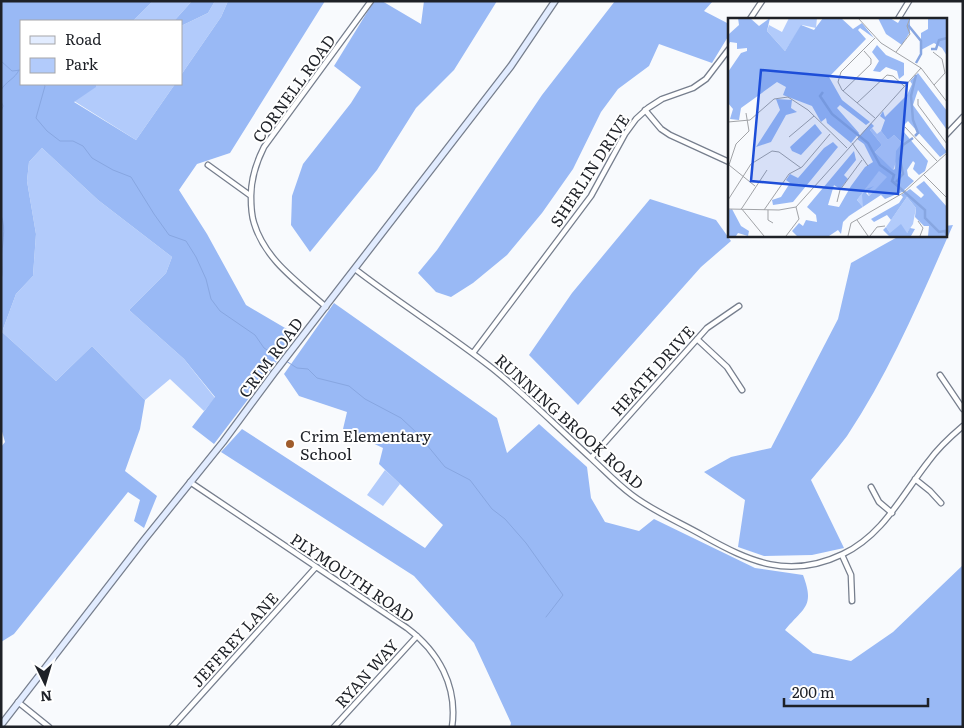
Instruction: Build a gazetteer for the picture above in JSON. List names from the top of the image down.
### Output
{
  "streets": {
    "street": [
      "CORNELL ROAD",
      "SHERLIN DRIVE",
      "CRIM ROAD",
      "HEATH DRIVE",
      "RUNNING BROOK ROAD",
      "PLYMOUTH ROAD",
      "JEFFREY LANE",
      "RYAN WAY"
    ]
  },
  "crossings": [
    ["CORNELL ROAD", "CRIM ROAD"],
    ["SHERLIN DRIVE", "RUNNING BROOK ROAD"],
    ["CRIM ROAD", "RUNNING BROOK ROAD"],
    ["CRIM ROAD", "PLYMOUTH ROAD"],
    ["HEATH DRIVE", "RUNNING BROOK ROAD"],
    ["PLYMOUTH ROAD", "JEFFREY LANE"],
    ["PLYMOUTH ROAD", "RYAN WAY"]
  ],
  "places": ["Crim Elementary School"],
  "legend": ["Road", "Park"],
  "scale_bar": "200 m",
  "north": "bottom"
}
